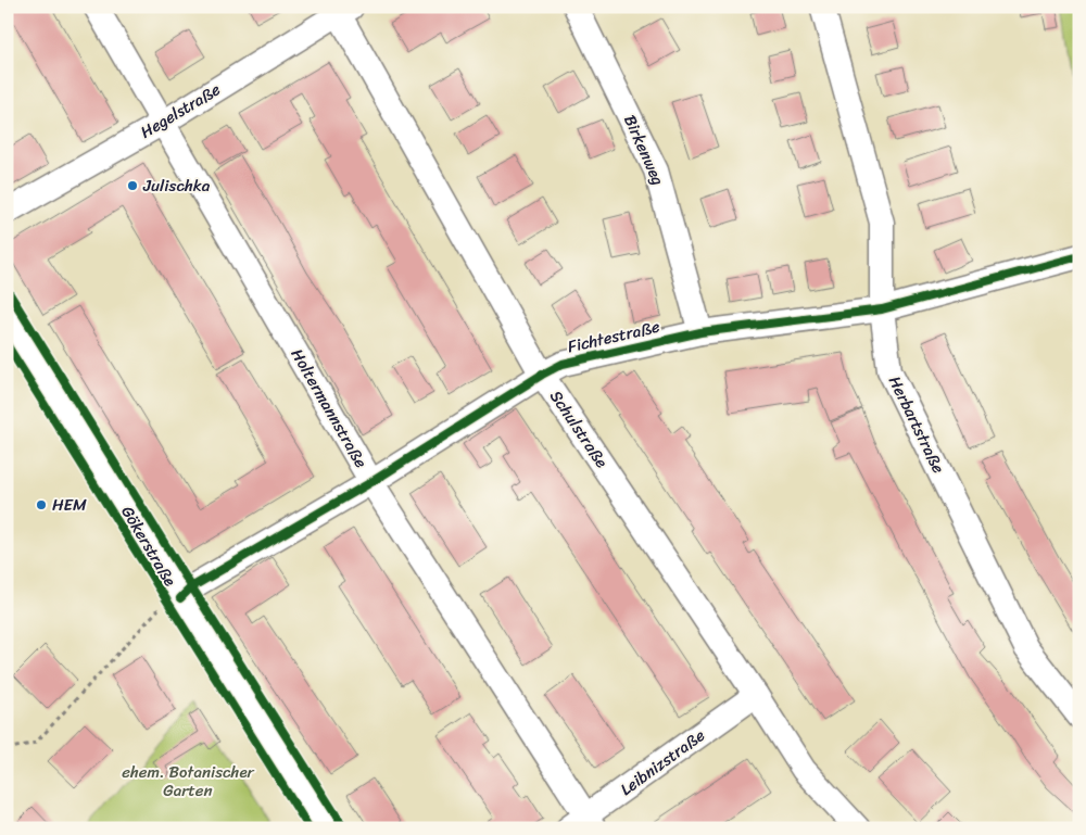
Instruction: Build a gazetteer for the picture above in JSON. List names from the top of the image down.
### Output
{
  "streets": {
    "main road": ["Gökerstraße"],
    "street": [
      "Hegelstraße",
      "Birkenweg",
      "Fichtestraße",
      "Holtermannstraße",
      "Herbartstraße",
      "Schulstraße",
      "Leibnizstraße"
    ]
  },
  "crossings": [
    ["Hegelstraße", "Holtermannstraße"],
    ["Hegelstraße", "Schulstraße"],
    ["Birkenweg", "Fichtestraße"],
    ["Fichtestraße", "Holtermannstraße"],
    ["Fichtestraße", "Herbartstraße"],
    ["Fichtestraße", "Schulstraße"],
    ["Fichtestraße", "Gökerstraße"],
    ["Holtermannstraße", "Leibnizstraße"],
    ["Schulstraße", "Leibnizstraße"]
  ],
  "parks": ["ehem. Botanischer Garten"],
  "places": ["Julischka", "HEM"]
}
